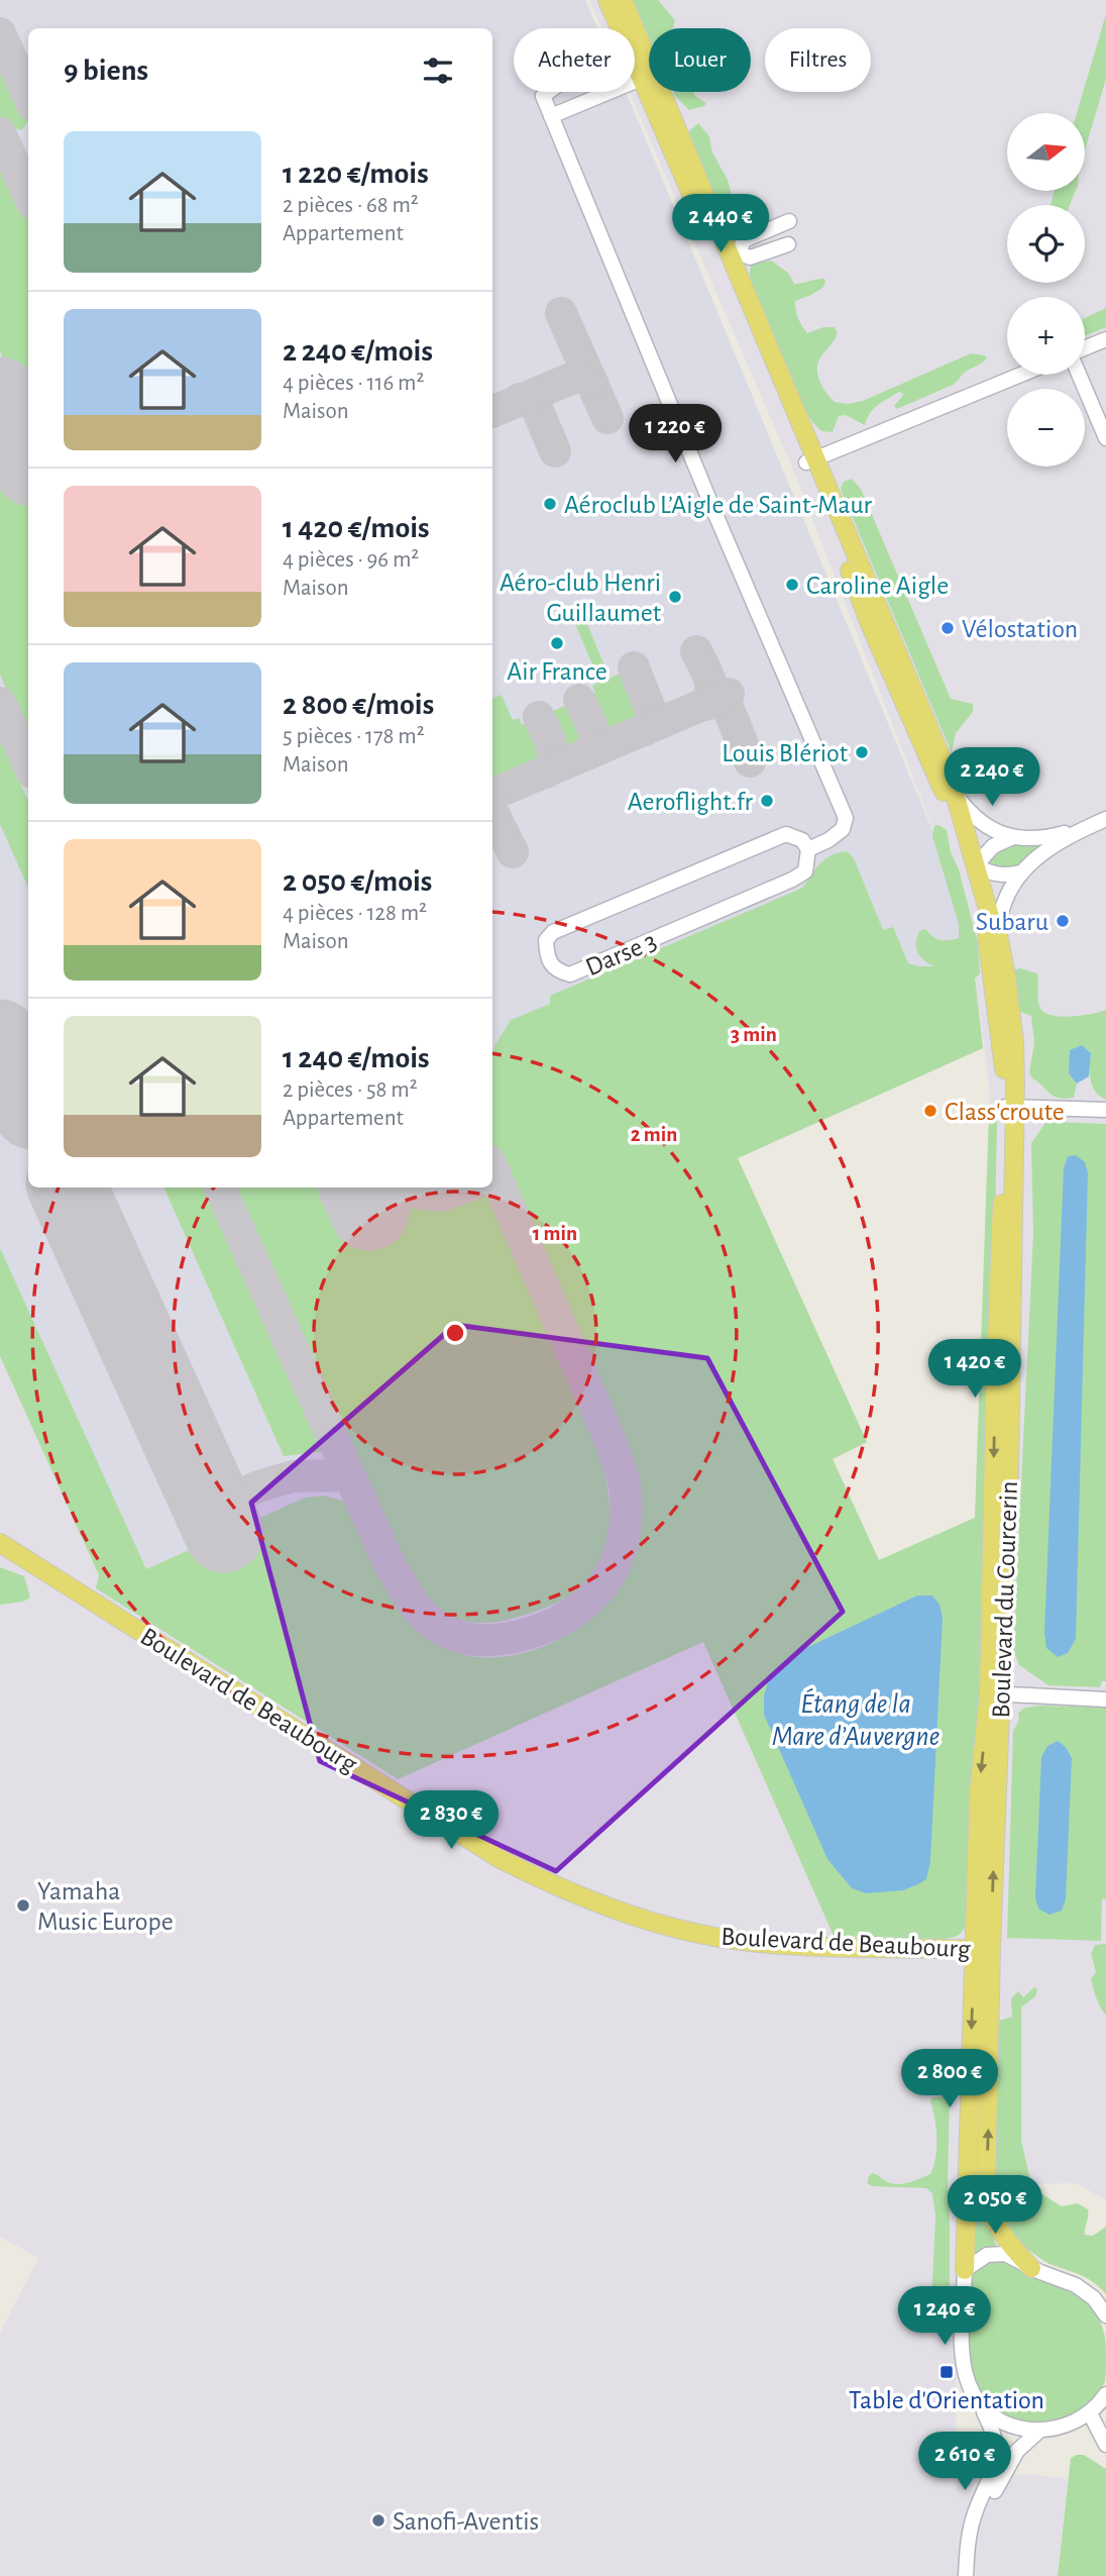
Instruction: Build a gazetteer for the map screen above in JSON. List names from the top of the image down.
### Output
{
  "streets": {
    "main road": ["Boulevard du Courcerin", "Boulevard de Beaubourg"],
    "street": ["Darse 3"]
  },
  "crossings": [
    ["Boulevard du Courcerin", "Boulevard de Beaubourg"]
  ],
  "water": ["Étang de la Mare d’Auvergne"],
  "places": {
    "other": [
      "Aéroclub L’Aigle de Saint-Maur",
      "Caroline Aigle",
      "Aéro-club Henri Guillaumet",
      "Vélostation",
      "Air France",
      "Louis Blériot",
      "Aeroflight.fr",
      "Subaru",
      "Class'croute",
      "Yamaha Music Europe",
      "Sanofi-Aventis"
    ],
    "transit": ["Table d'Orientation"]
  },
  "north": "right",
  "page": {
    "chip": ["Acheter", "Louer", "Filtres"],
    "heading": "9 biens",
    "map_buttons": ["+", "−"],
    "list": [
      {
        "name": "1 220 €/mois",
        "note": "2 pièces · 68 m² · Appartement"
      },
      {
        "name": "2 240 €/mois",
        "note": "4 pièces · 116 m² · Maison"
      },
      {
        "name": "1 420 €/mois",
        "note": "4 pièces · 96 m² · Maison"
      },
      {
        "name": "2 800 €/mois",
        "note": "5 pièces · 178 m² · Maison"
      },
      {
        "name": "2 050 €/mois",
        "note": "4 pièces · 128 m² · Maison"
      },
      {
        "name": "1 240 €/mois",
        "note": "2 pièces · 58 m² · Appartement"
      }
    ],
    "price": [
      "2 440 €",
      "1 220 €",
      "2 240 €",
      "1 420 €",
      "2 830 €",
      "2 800 €",
      "2 050 €",
      "1 240 €",
      "2 610 €"
    ]
  },
  "rings": ["3 min", "2 min", "1 min"]
}
